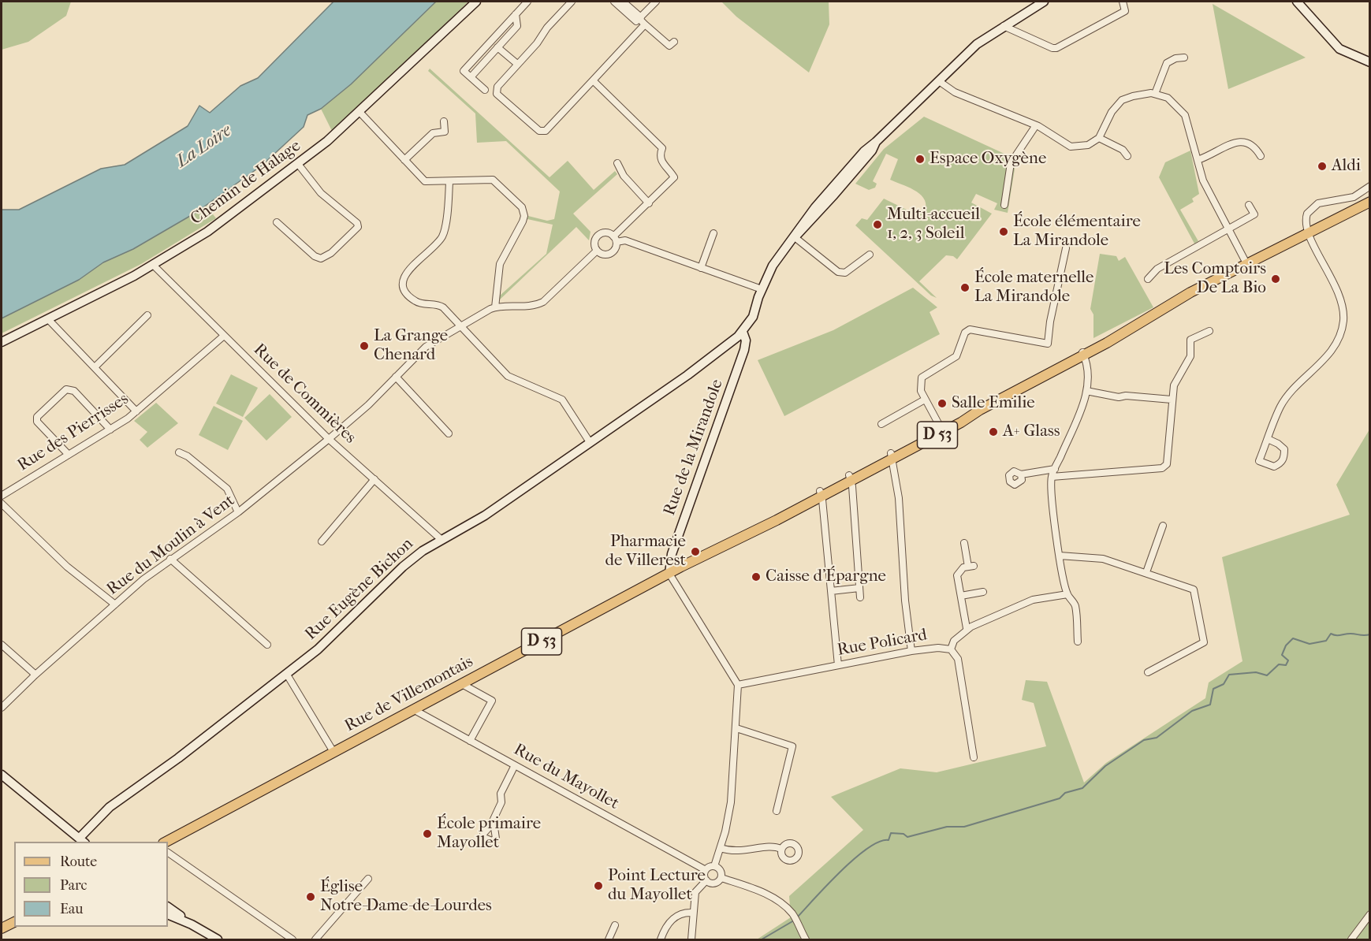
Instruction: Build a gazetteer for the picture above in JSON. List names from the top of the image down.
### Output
{
  "streets": {
    "main road": ["D 53", "Rue de Villemontais"],
    "street": [
      "Chemin de Halage",
      "Rue de Commières",
      "Rue des Pierrisses",
      "Rue de la Mirandole",
      "Rue du Moulin à Vent",
      "Rue Eugène Bichon",
      "Rue Policard",
      "Rue du Mayollet"
    ]
  },
  "crossings": [
    ["Chemin de Halage", "Rue de Commières"],
    ["Rue de Commières", "Rue des Pierrisses"],
    ["Rue de Commières", "Rue du Moulin à Vent"],
    ["Rue de Commières", "Rue Eugène Bichon"],
    ["D 53", "Rue de la Mirandole"],
    ["D 53", "Rue de Villemontais"],
    ["Rue de la Mirandole", "Rue Eugène Bichon"],
    ["Rue de la Mirandole", "Rue de Villemontais"],
    ["Rue de Villemontais", "Rue du Mayollet"]
  ],
  "water": ["La Loire"],
  "places": [
    "Espace Oxygène",
    "Aldi",
    "Multi-accueil 1, 2, 3 Soleil",
    "École élémentaire La Mirandole",
    "Les Comptoirs De La Bio",
    "École maternelle La Mirandole",
    "La Grange Chenard",
    "Salle Emilie",
    "A+ Glass",
    "Pharmacie de Villerest",
    "Caisse d'Épargne",
    "École primaire Mayollet",
    "Point Lecture du Mayollet",
    "Église Notre-Dame-de-Lourdes"
  ],
  "legend": ["Route", "Parc", "Eau"]
}
